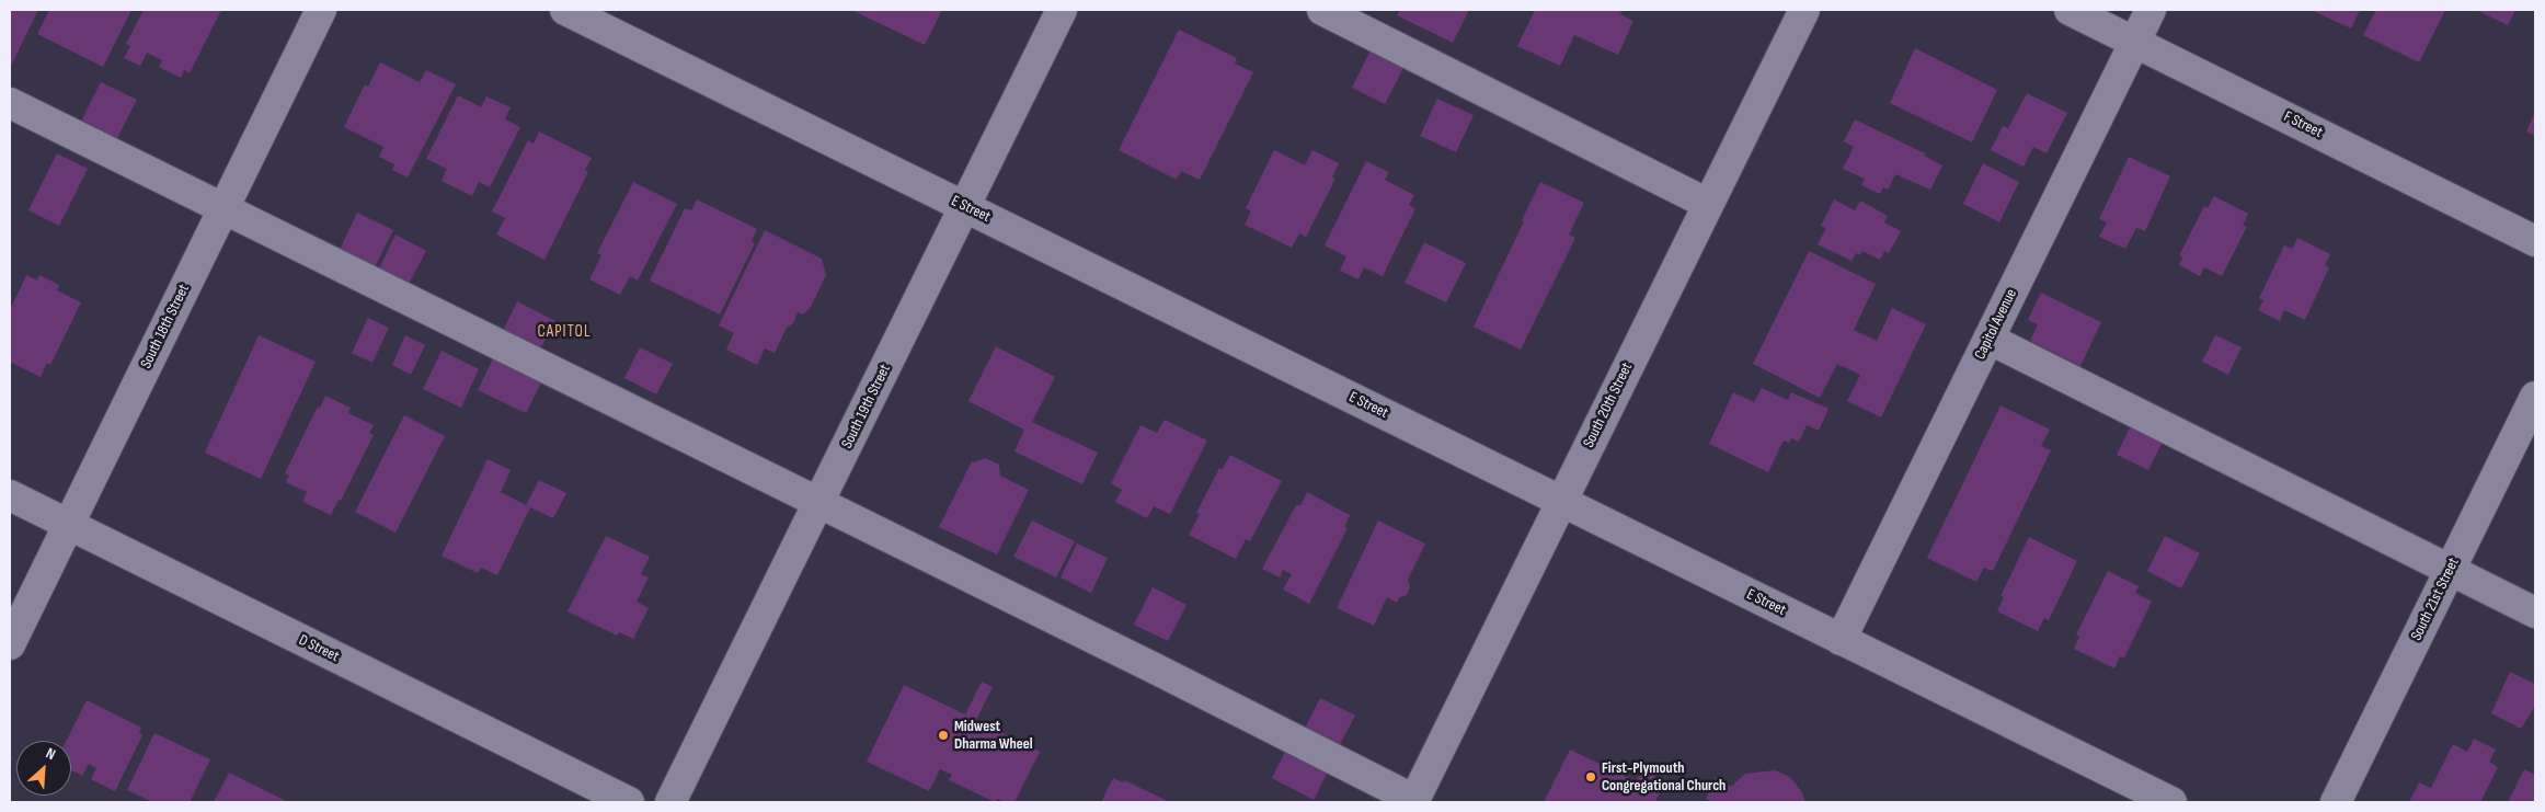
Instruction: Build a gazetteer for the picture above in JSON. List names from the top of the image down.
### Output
{
  "streets": {
    "street": [
      "F Street",
      "E Street",
      "Capitol Avenue",
      "South 18th Street",
      "South 20th Street",
      "South 19th Street",
      "South 21st Street",
      "D Street"
    ]
  },
  "crossings": [
    ["F Street", "Capitol Avenue"],
    ["E Street", "Capitol Avenue"],
    ["E Street", "South 20th Street"],
    ["E Street", "South 19th Street"],
    ["South 18th Street", "D Street"]
  ],
  "districts": ["CAPITOL"],
  "places": ["Midwest Dharma Wheel", "First-Plymouth Congregational Church"],
  "north": "top right"
}
